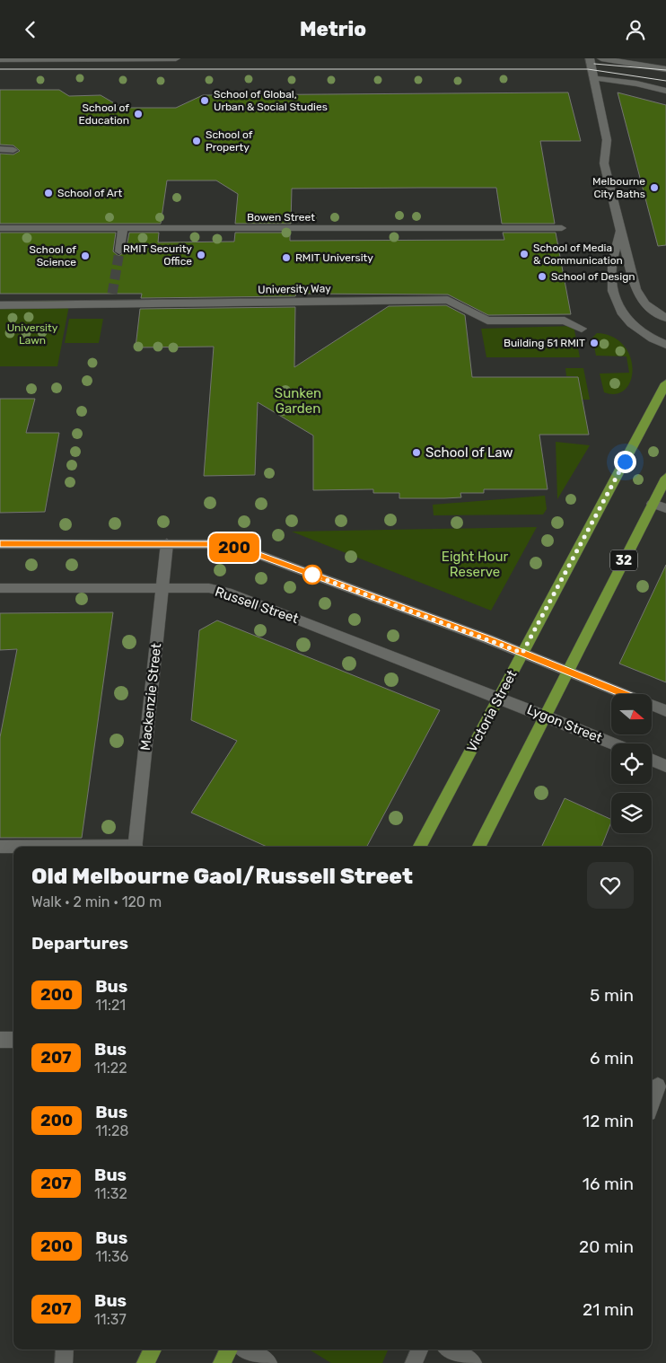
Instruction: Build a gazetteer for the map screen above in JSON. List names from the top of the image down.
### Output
{
  "streets": {
    "main road": ["32", "Victoria Street"],
    "street": [
      "Bowen Street",
      "University Way",
      "Russell Street",
      "Mackenzie Street",
      "Lygon Street"
    ]
  },
  "crossings": [
    ["32", "Lygon Street"],
    ["Russell Street", "Mackenzie Street"],
    ["Russell Street", "Victoria Street"],
    ["Russell Street", "Lygon Street"],
    ["Victoria Street", "Lygon Street"]
  ],
  "parks": ["University Lawn", "Sunken Garden", "Eight Hour Reserve"],
  "places": [
    "School of Global, Urban & Social Studies",
    "School of Education",
    "School of Property",
    "Melbourne City Baths",
    "School of Art",
    "School of Media & Communication",
    "RMIT Security Office",
    "School of Science",
    "RMIT University",
    "School of Design",
    "Building 51 RMIT",
    "School of Law"
  ],
  "lines": ["bus line 200"],
  "north": "right",
  "page": {
    "header": "Metrio",
    "on_map": "200",
    "heading": [
      ["Old Melbourne Gaol/Russell Street", "Walk · 2 min · 120 m"],
      "Departures"
    ],
    "list": [
      {
        "mark": "200",
        "name": "Bus",
        "note": "11:21",
        "value": "5 min"
      },
      {
        "mark": "207",
        "name": "Bus",
        "note": "11:22",
        "value": "6 min"
      },
      {
        "mark": "200",
        "name": "Bus",
        "note": "11:28",
        "value": "12 min"
      },
      {
        "mark": "207",
        "name": "Bus",
        "note": "11:32",
        "value": "16 min"
      },
      {
        "mark": "200",
        "name": "Bus",
        "note": "11:36",
        "value": "20 min"
      },
      {
        "mark": "207",
        "name": "Bus",
        "note": "11:37",
        "value": "21 min"
      }
    ]
  }
}
